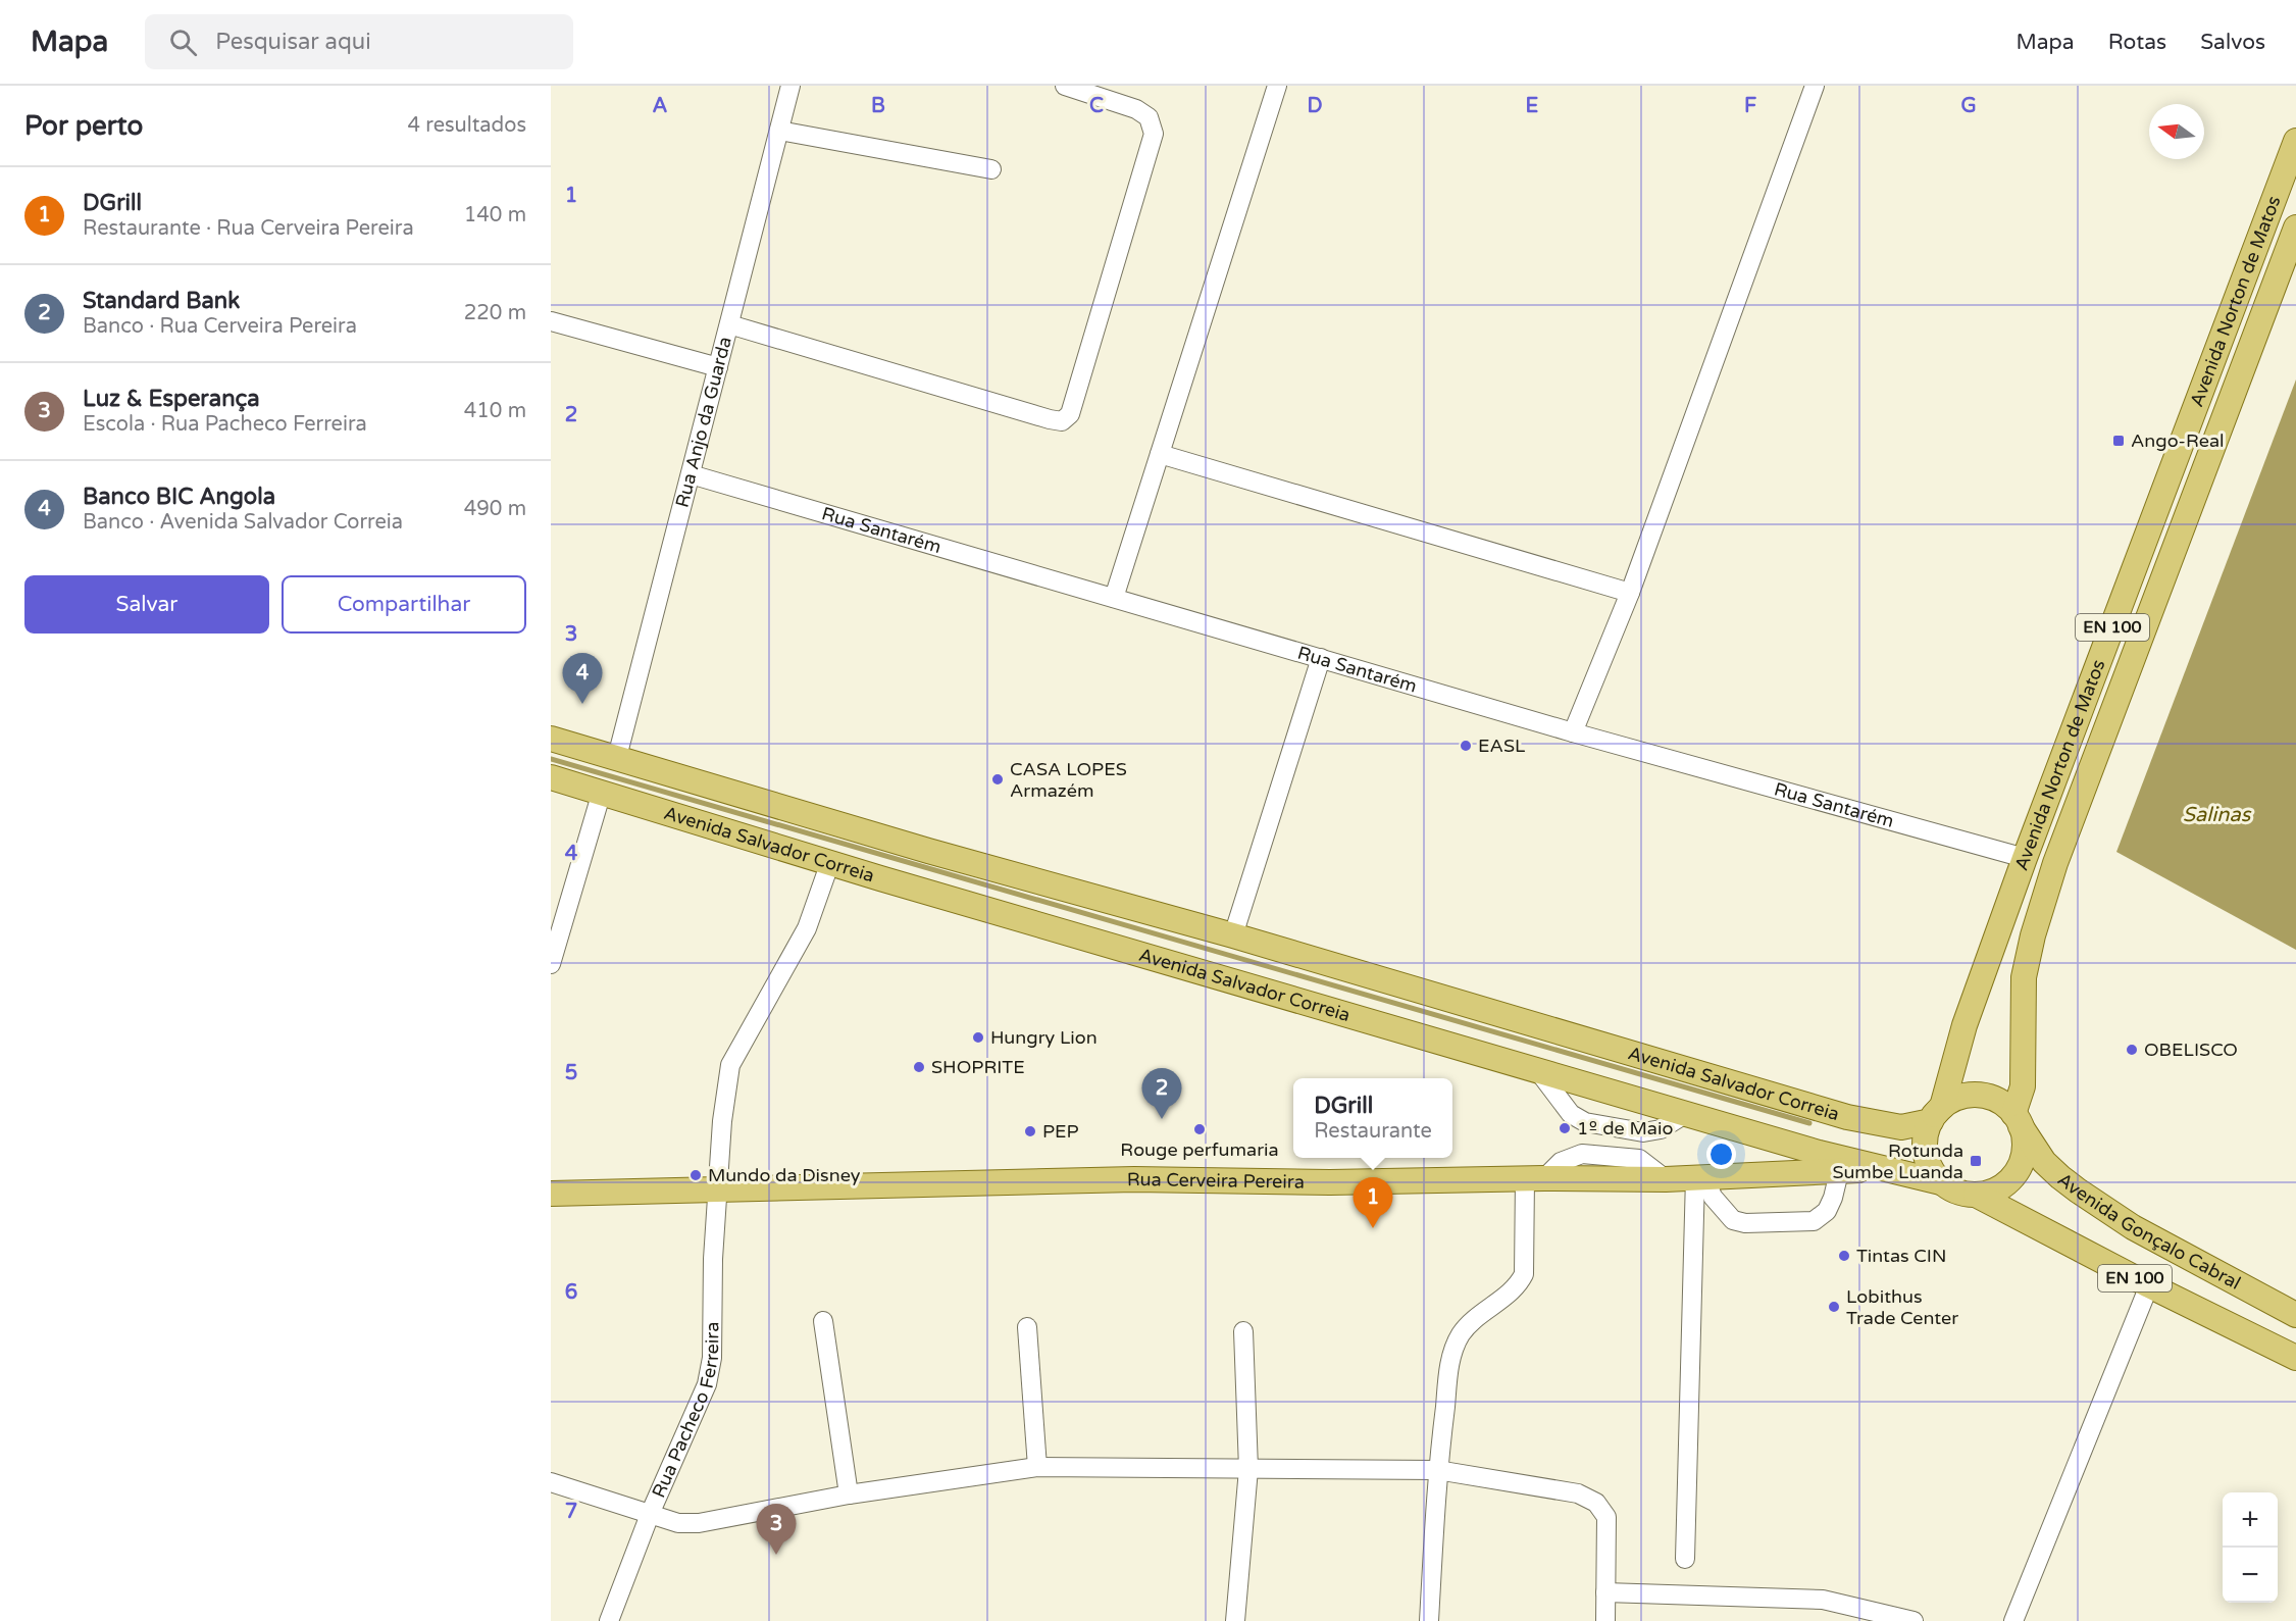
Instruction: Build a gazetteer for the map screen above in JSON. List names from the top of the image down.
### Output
{
  "streets": {
    "main road": [
      "Avenida Norton de Matos",
      "EN 100",
      "Avenida Salvador Correia",
      "Rua Cerveira Pereira",
      "Avenida Gonçalo Cabral"
    ],
    "street": ["Rua Anjo da Guarda", "Rua Santarém", "Rua Pacheco Ferreira"]
  },
  "crossings": [
    ["Avenida Norton de Matos", "Rua Santarém"],
    ["Avenida Norton de Matos", "EN 100"],
    ["Avenida Norton de Matos", "Avenida Salvador Correia"],
    ["Avenida Norton de Matos", "Avenida Gonçalo Cabral"],
    ["Rua Anjo da Guarda", "Rua Santarém"],
    ["Rua Anjo da Guarda", "Avenida Salvador Correia"],
    ["EN 100", "Avenida Salvador Correia"],
    ["EN 100", "Avenida Gonçalo Cabral"],
    ["Avenida Salvador Correia", "Rua Cerveira Pereira"],
    ["Avenida Salvador Correia", "Avenida Gonçalo Cabral"],
    ["Avenida Salvador Correia", "Rua Pacheco Ferreira"],
    ["Rua Cerveira Pereira", "Rua Pacheco Ferreira"]
  ],
  "water": ["Salinas"],
  "places": {
    "transit": ["Ango-Real", "Rotunda Sumbe Luanda"],
    "other": [
      "EASL",
      "CASA LOPES Armazém",
      "Hungry Lion",
      "OBELISCO",
      "SHOPRITE",
      "1º de Maio",
      "Rouge perfumaria",
      "PEP",
      "Mundo da Disney",
      "Tintas CIN",
      "Lobithus Trade Center"
    ]
  },
  "north": "left",
  "page": {
    "header": "Mapa",
    "search": "Pesquisar aqui",
    "nav": ["Mapa", "Rotas", "Salvos"],
    "heading": ["Por perto", "4 resultados"],
    "list": [
      {
        "mark": "1",
        "name": "DGrill",
        "note": "Restaurante · Rua Cerveira Pereira",
        "value": "140 m"
      },
      {
        "mark": "2",
        "name": "Standard Bank",
        "note": "Banco · Rua Cerveira Pereira",
        "value": "220 m"
      },
      {
        "mark": "3",
        "name": "Luz & Esperança",
        "note": "Escola · Rua Pacheco Ferreira",
        "value": "410 m"
      },
      {
        "mark": "4",
        "name": "Banco BIC Angola",
        "note": "Banco · Avenida Salvador Correia",
        "value": "490 m"
      }
    ],
    "buttons": ["Salvar", "Compartilhar"],
    "pins": [
      "4",
      "2",
      "1",
      "3"
    ],
    "popup": ["DGrill", "Restaurante"],
    "map_buttons": ["+", "−"]
  },
  "grid": {
    "columns": [
      "A",
      "B",
      "C",
      "D",
      "E",
      "F",
      "G"
    ],
    "rows": [
      "1",
      "2",
      "3",
      "4",
      "5",
      "6",
      "7"
    ]
  }
}
